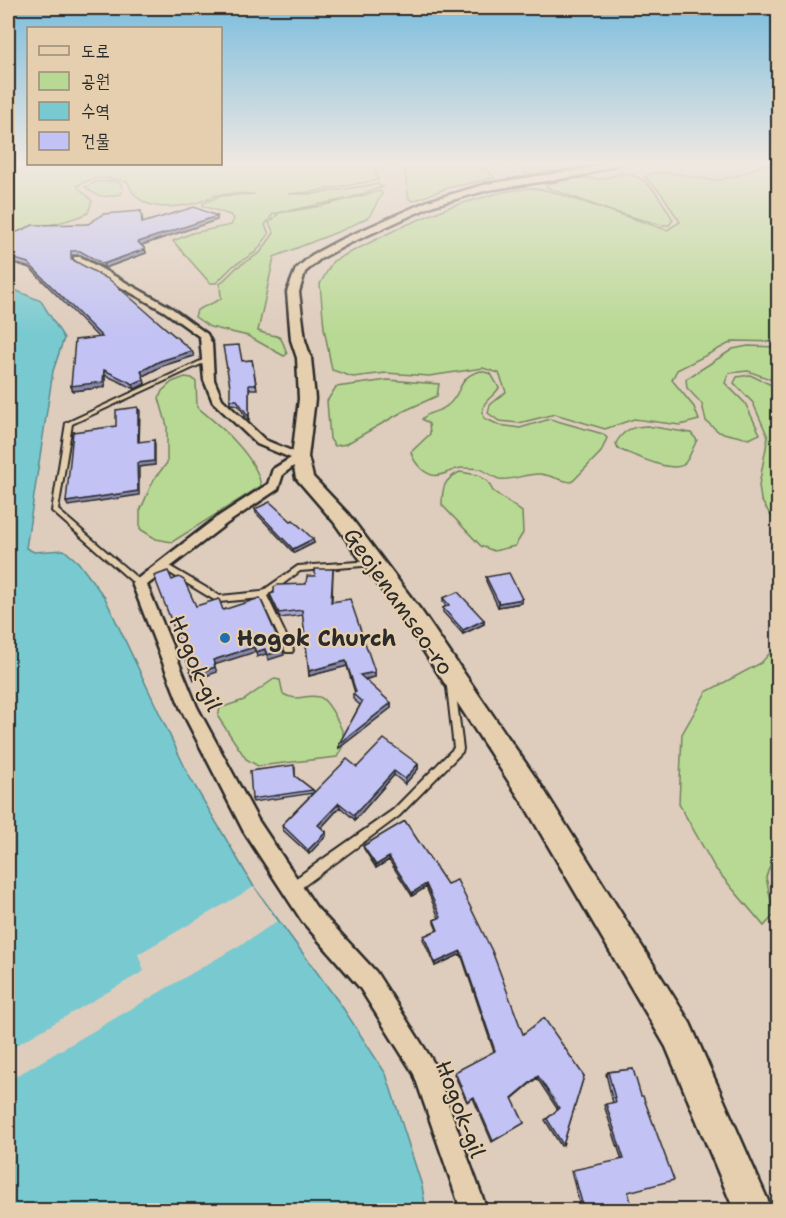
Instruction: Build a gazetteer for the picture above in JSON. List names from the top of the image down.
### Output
{
  "streets": {
    "main road": ["Geojenamseo-ro"],
    "street": ["Hogok-gil"]
  },
  "places": ["Hogok Church"],
  "legend": [
    "도로",
    "공원",
    "수역",
    "건물"
  ]
}
